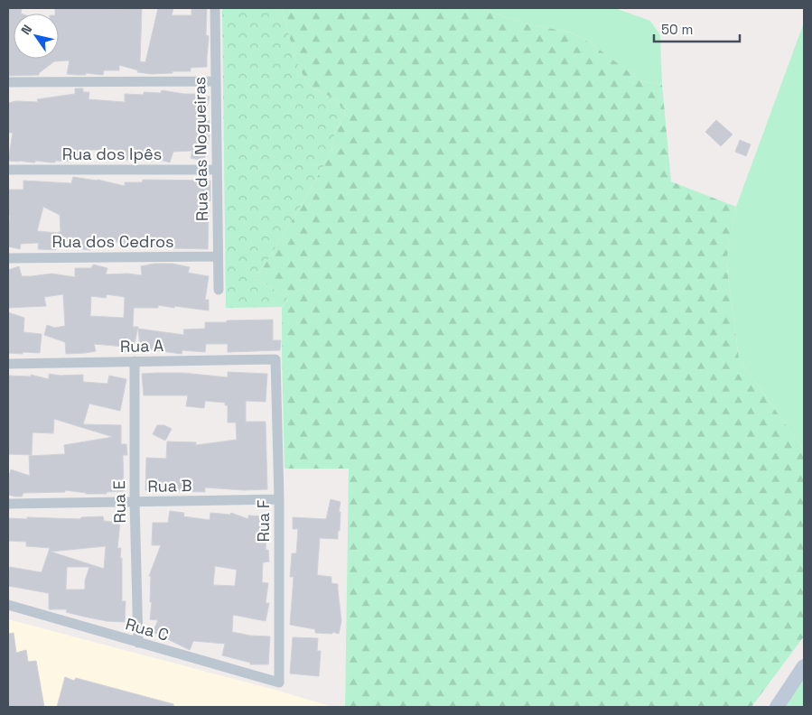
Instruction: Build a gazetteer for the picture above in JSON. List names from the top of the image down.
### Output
{
  "streets": {
    "street": [
      "Rua das Nogueiras",
      "Rua dos Ipês",
      "Rua dos Cedros",
      "Rua A",
      "Rua B",
      "Rua E",
      "Rua F",
      "Rua C"
    ]
  },
  "crossings": [
    ["Rua das Nogueiras", "Rua dos Ipês"],
    ["Rua das Nogueiras", "Rua dos Cedros"],
    ["Rua A", "Rua E"],
    ["Rua A", "Rua F"],
    ["Rua B", "Rua E"],
    ["Rua B", "Rua F"],
    ["Rua E", "Rua C"],
    ["Rua F", "Rua C"]
  ],
  "scale_bar": "50 m",
  "north": "top left"
}
